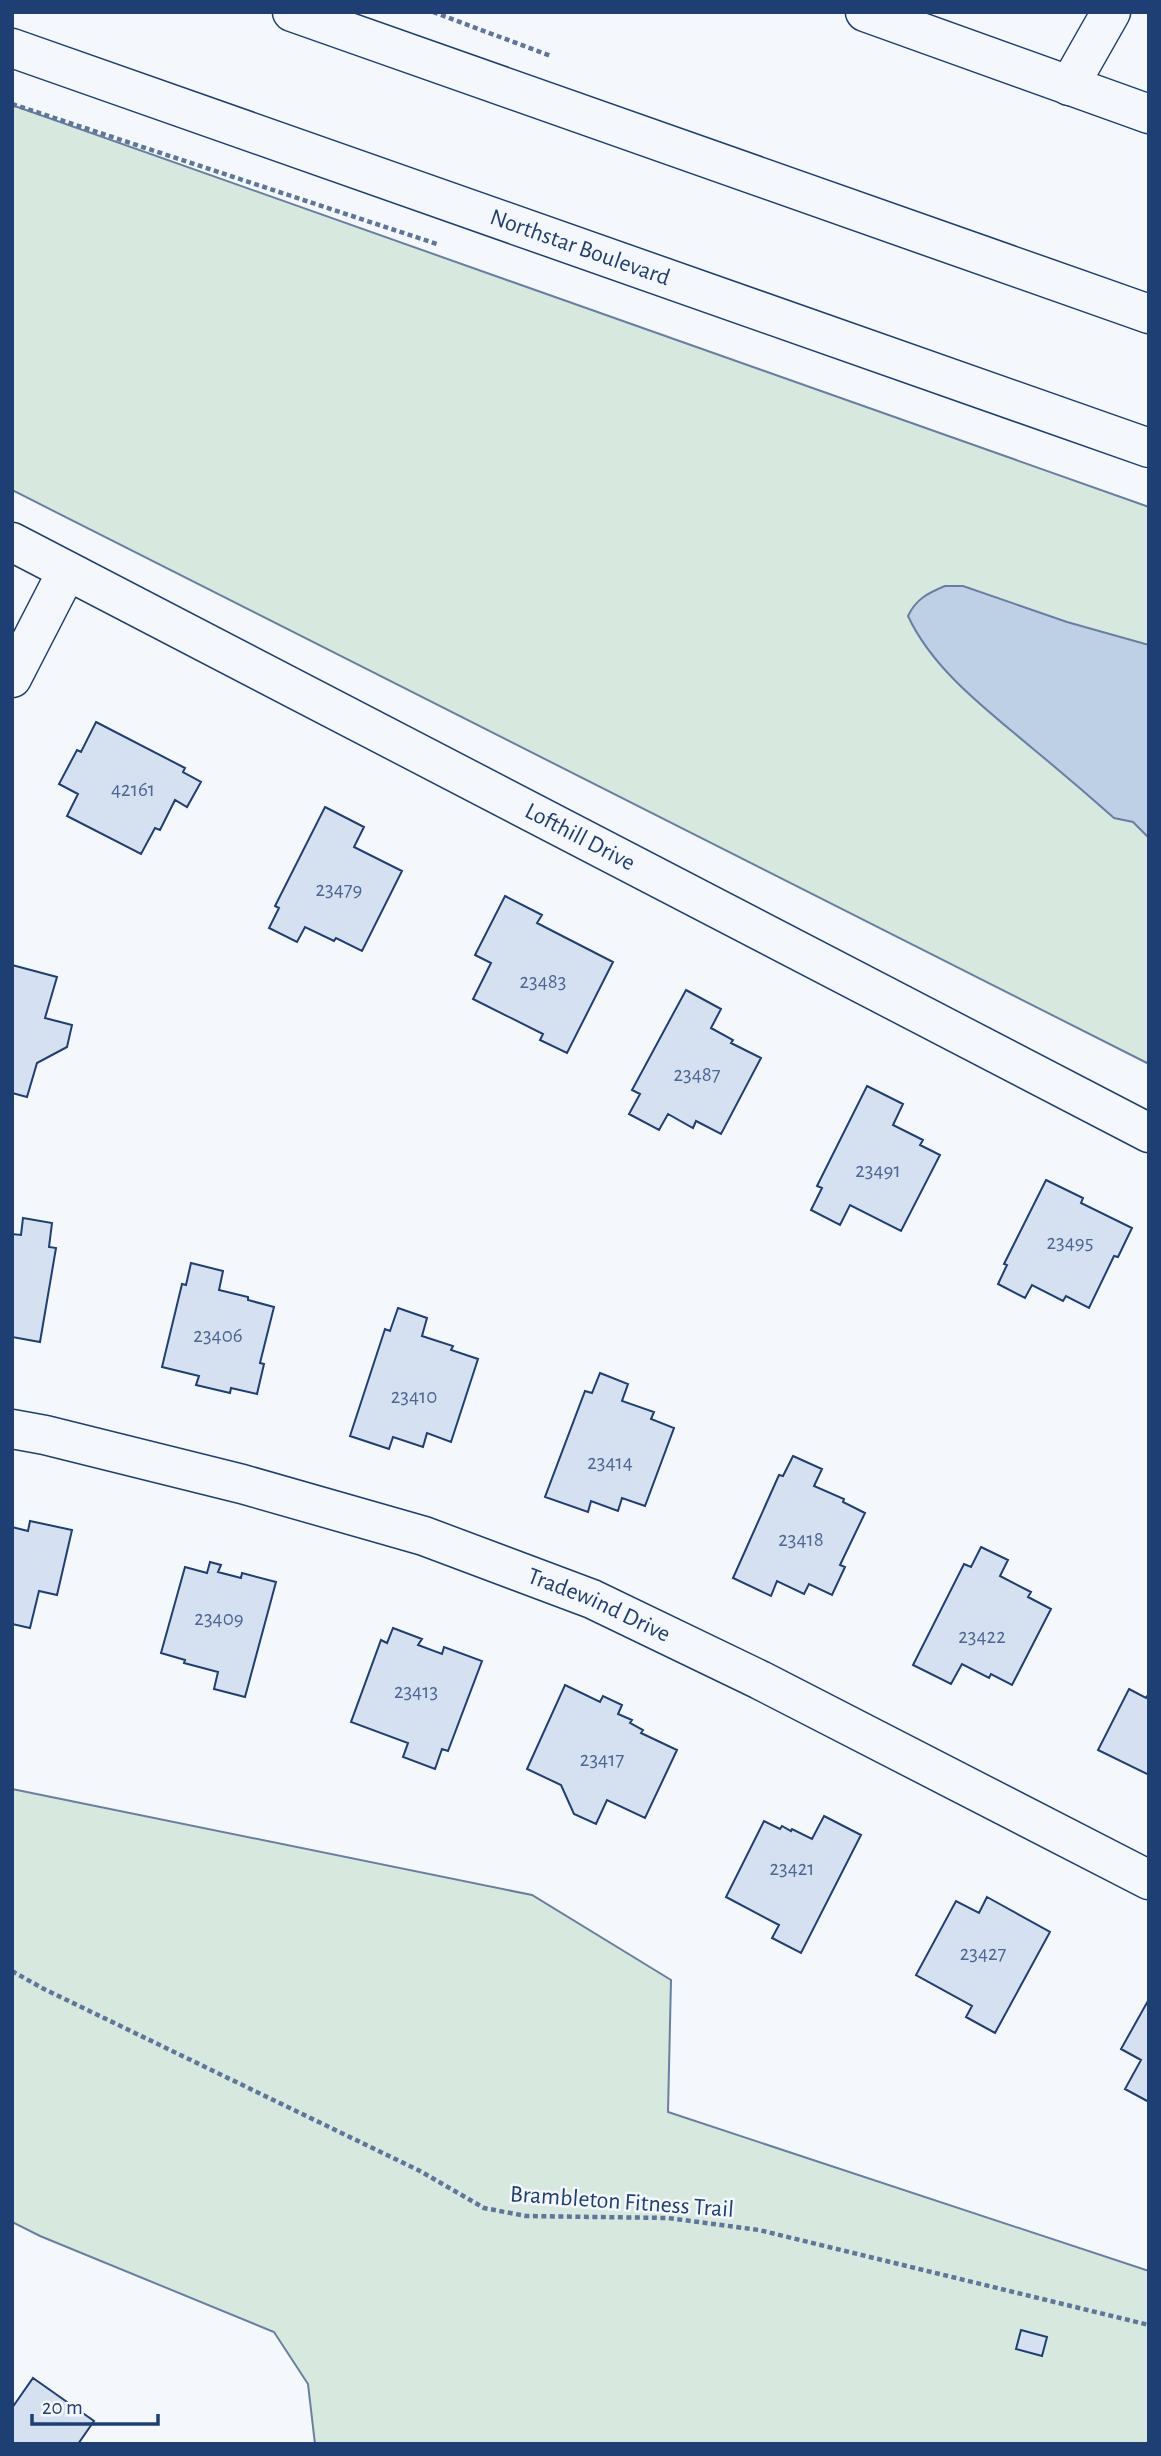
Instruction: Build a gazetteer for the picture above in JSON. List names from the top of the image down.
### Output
{
  "streets": {
    "street": ["Northstar Boulevard", "Lofthill Drive", "Tradewind Drive"],
    "path": ["Brambleton Fitness Trail"]
  },
  "house_numbers": [
    "42161",
    "23479",
    "23483",
    "23487",
    "23491",
    "23495",
    "23406",
    "23410",
    "23414",
    "23418",
    "23409",
    "23422",
    "23413",
    "23417",
    "23421",
    "23427"
  ],
  "scale_bar": "20 m"
}
